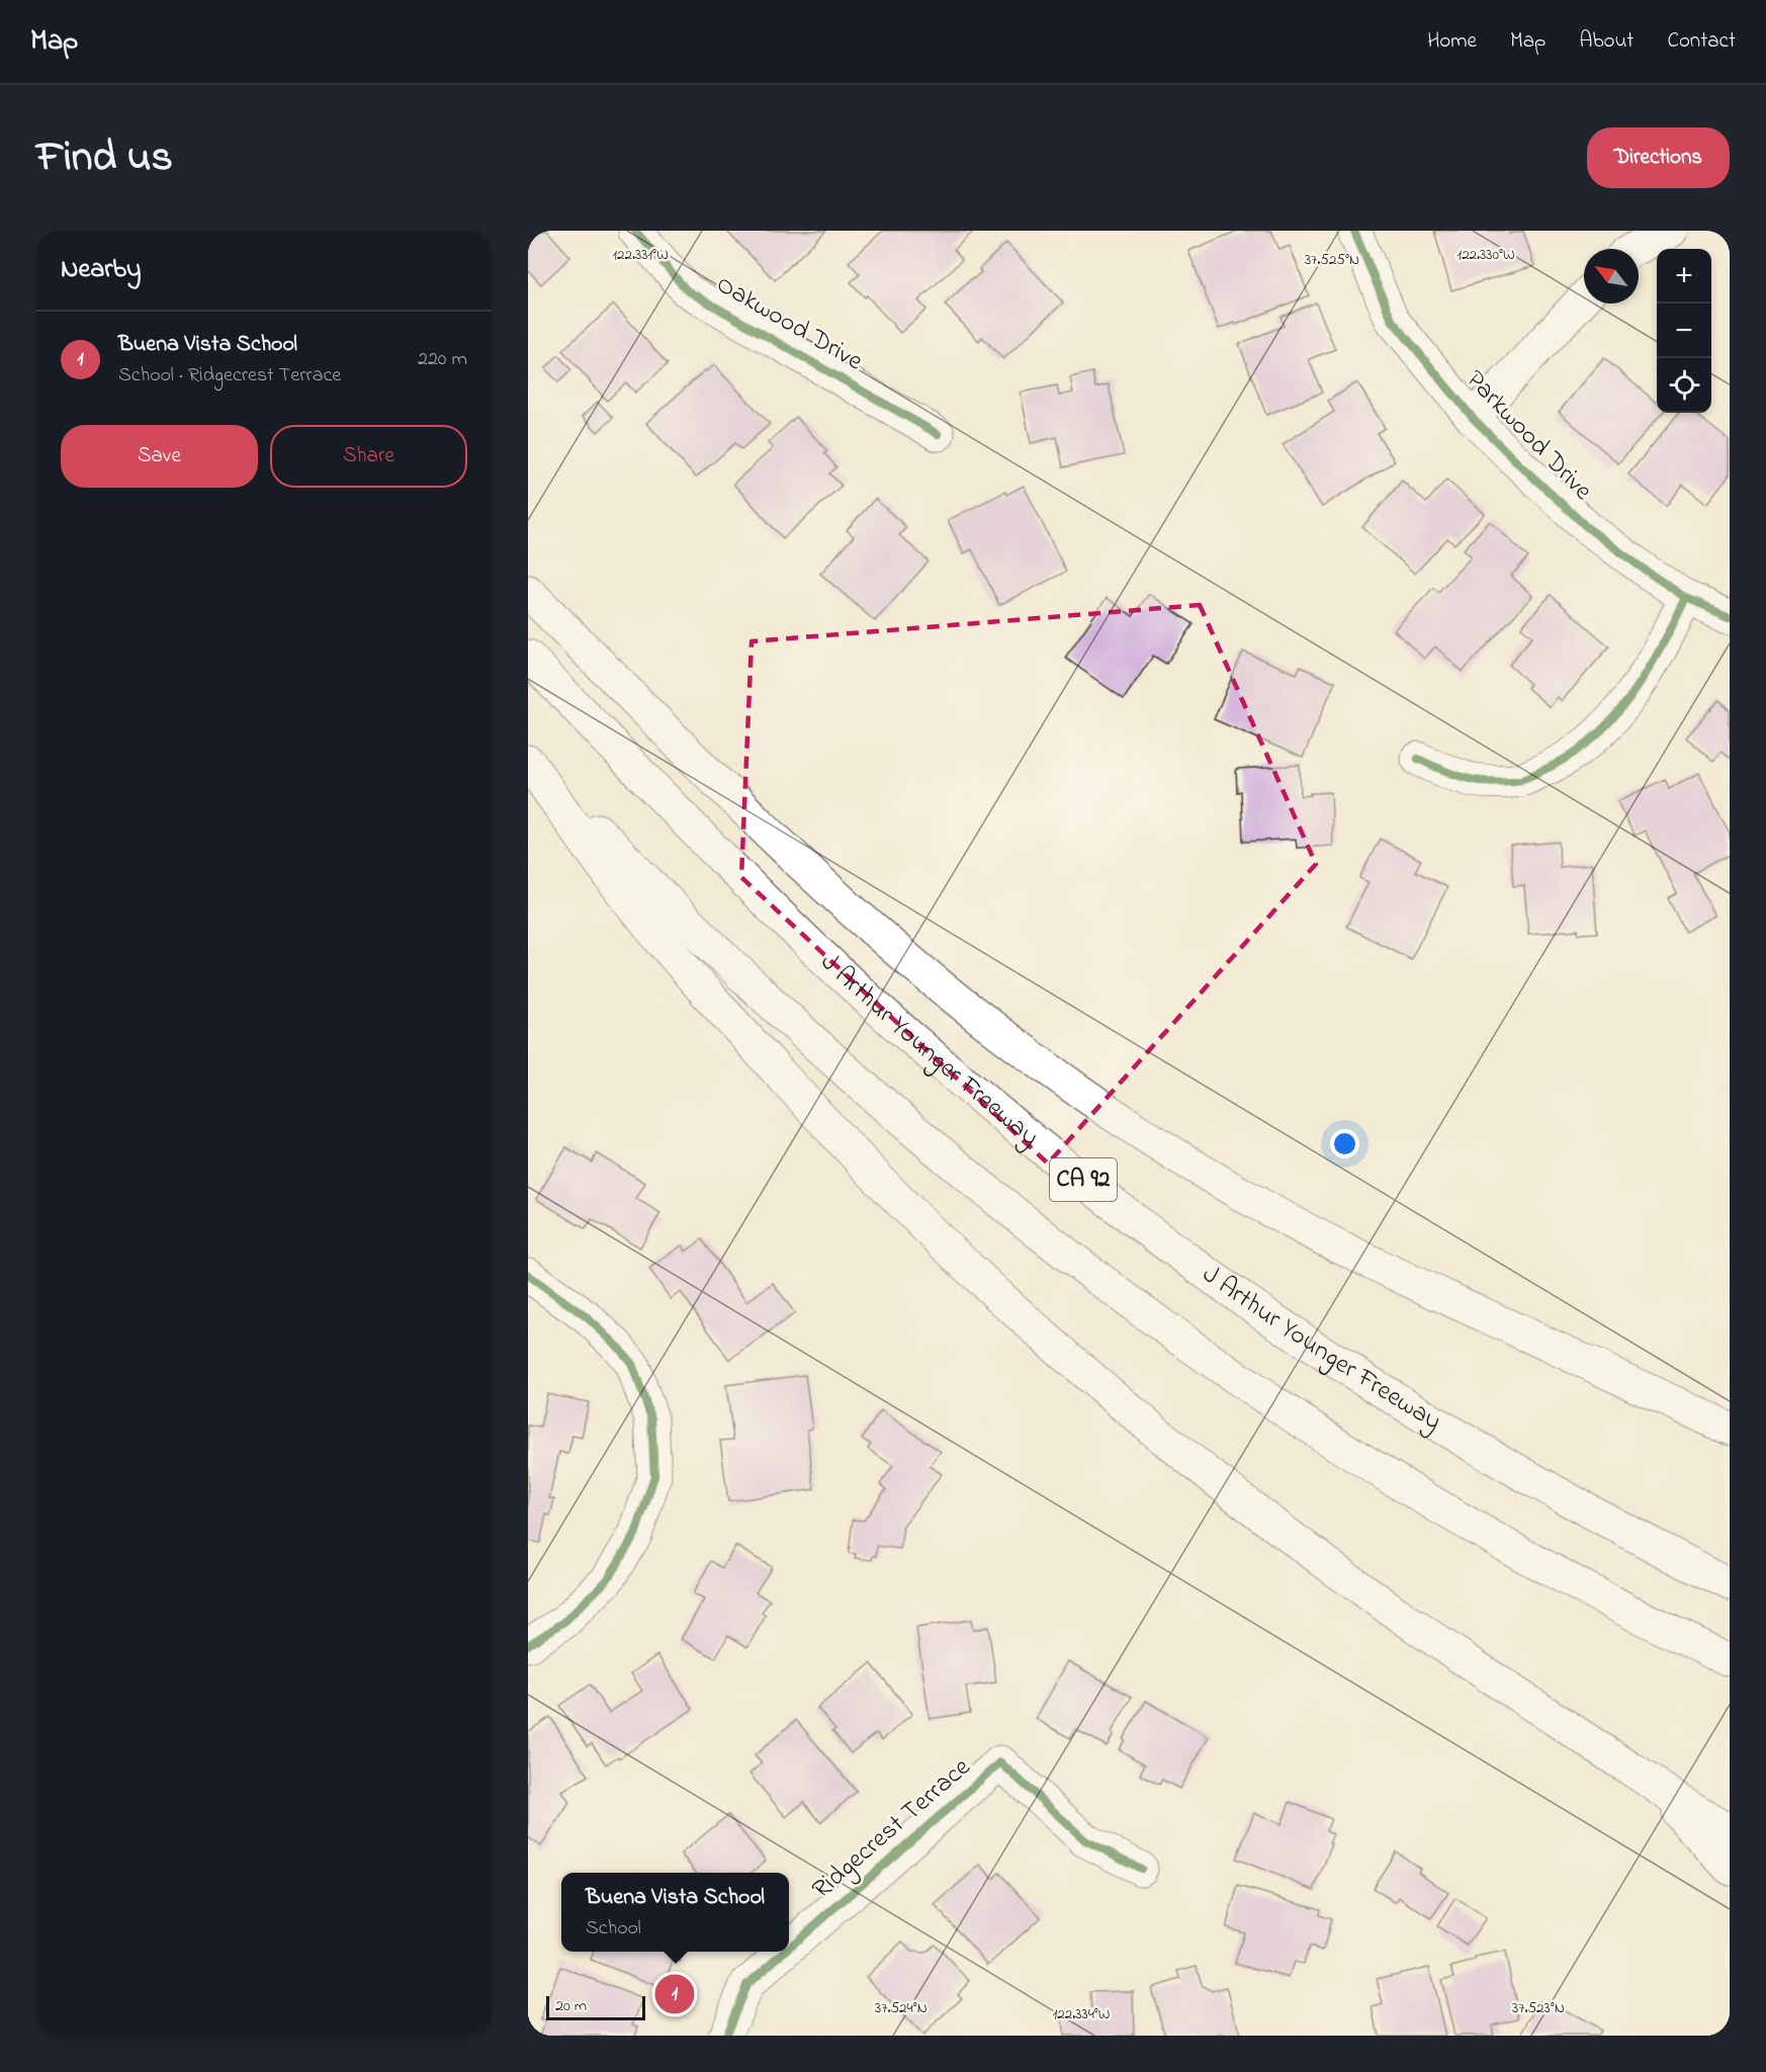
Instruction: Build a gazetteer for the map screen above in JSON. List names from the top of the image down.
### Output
{
  "streets": {
    "main road": [
      "Oakwood Drive",
      "Parkwood Drive",
      "J Arthur Younger Freeway",
      "CA 92",
      "Ridgecrest Terrace"
    ]
  },
  "scale_bar": "20 m",
  "north": "top left",
  "page": {
    "header": "Map",
    "nav": [
      "Home",
      "Map",
      "About",
      "Contact"
    ],
    "title": "Find us",
    "buttons": [
      "Directions",
      ["Save", "Share"]
    ],
    "heading": "Nearby",
    "map_buttons": ["+", "−"],
    "list": [
      {
        "mark": "1",
        "name": "Buena Vista School",
        "note": "School · Ridgecrest Terrace",
        "value": "220 m"
      }
    ],
    "popup": ["Buena Vista School", "School"],
    "pins": "1",
    "scale": "20 m"
  },
  "coordinates": [
    "122.330°W",
    "122.331°W",
    "37.525°N",
    "37.524°N",
    "37.523°N",
    "122.334°W"
  ]
}
